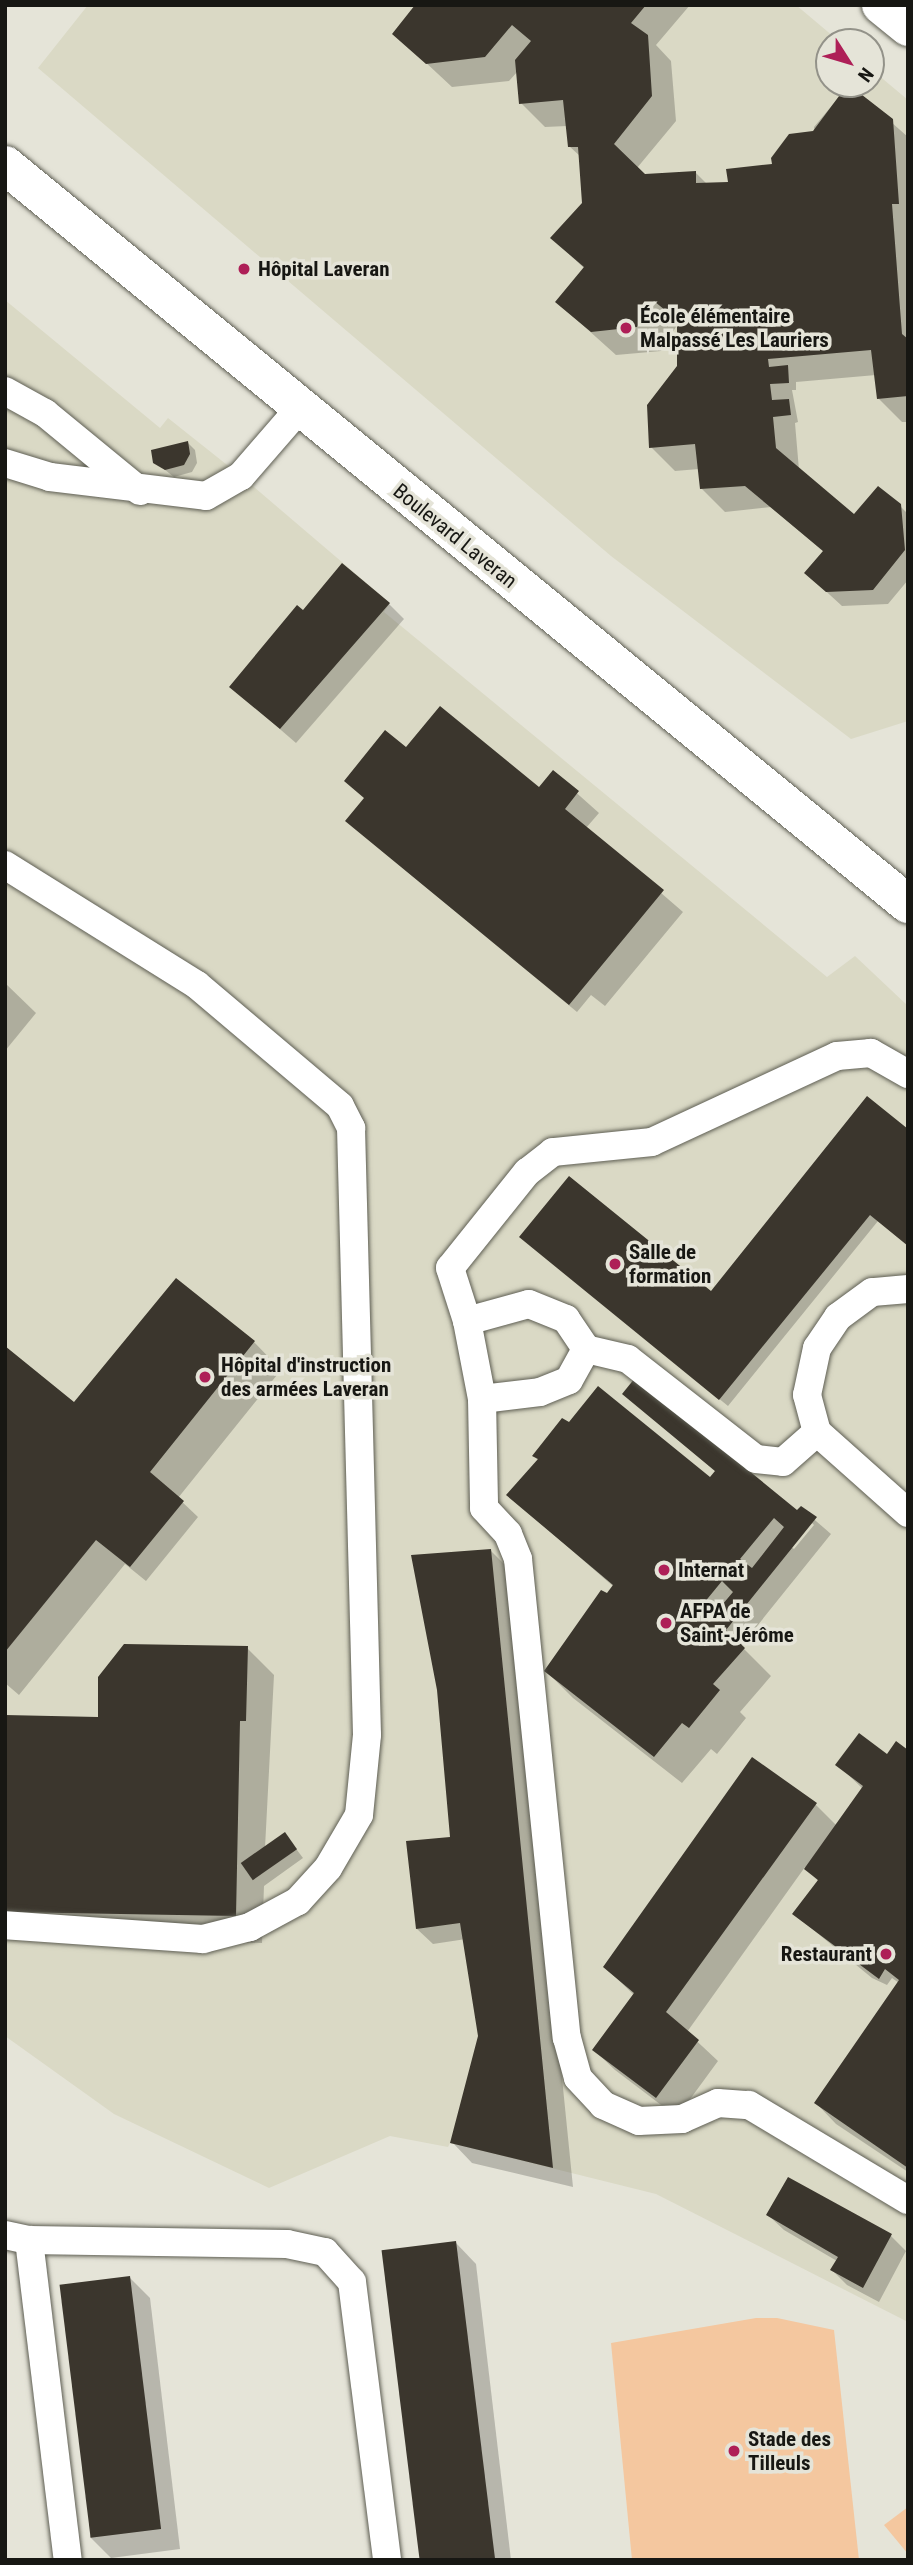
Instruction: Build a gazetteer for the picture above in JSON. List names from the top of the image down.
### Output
{
  "streets": {
    "street": ["Boulevard Laveran"]
  },
  "places": [
    "Hôpital Laveran",
    "École élémentaire Malpassé Les Lauriers",
    "Salle de formation",
    "Hôpital d'instruction des armées Laveran",
    "Internat",
    "AFPA de Saint-Jérôme",
    "Restaurant",
    "Stade des Tilleuls"
  ],
  "north": "bottom right"
}
